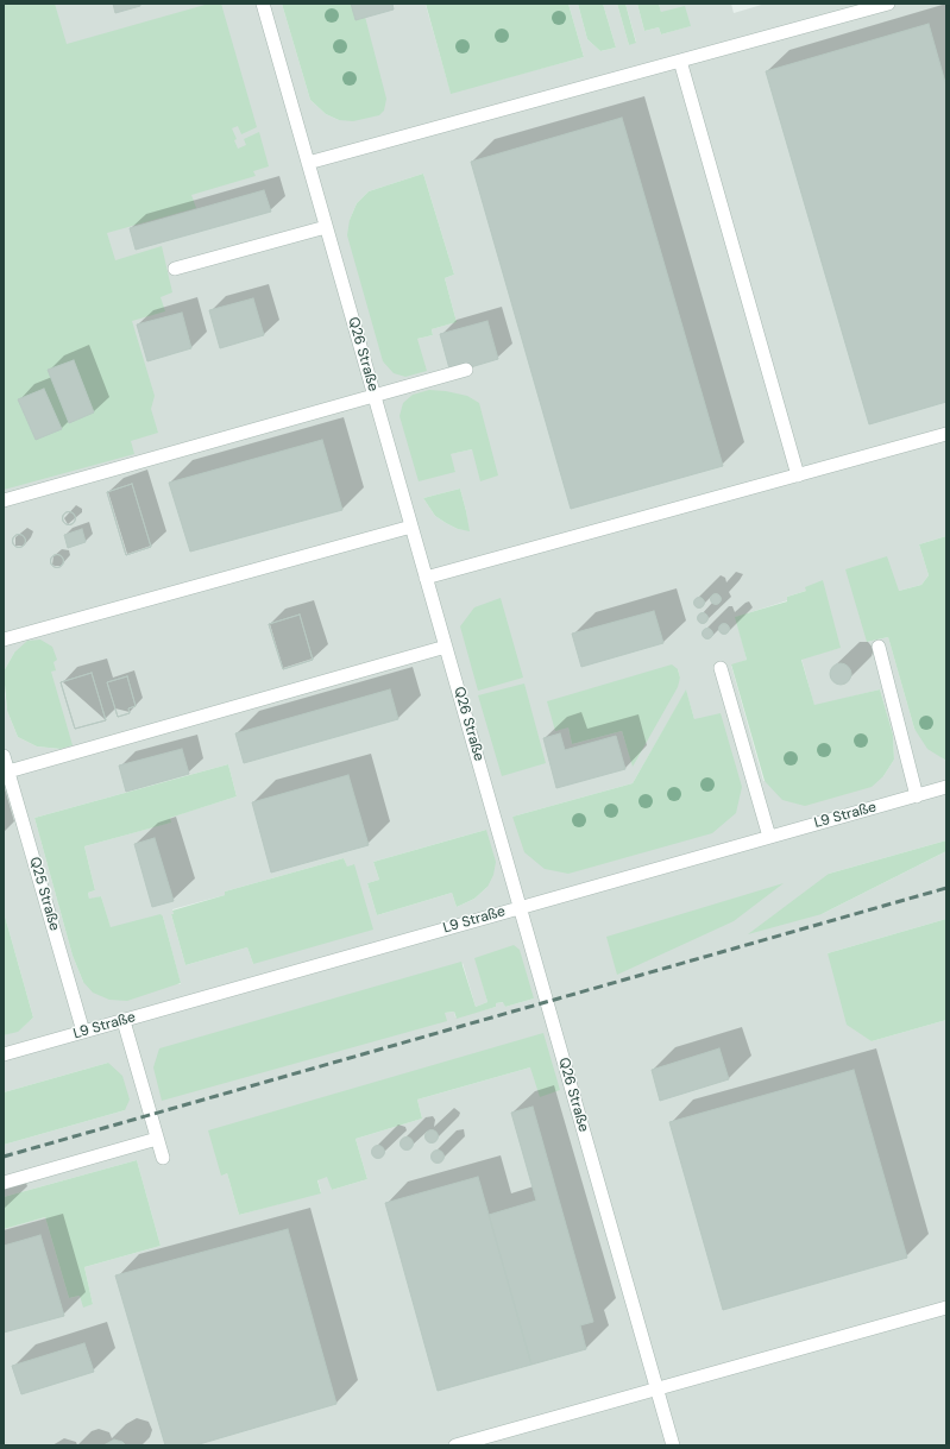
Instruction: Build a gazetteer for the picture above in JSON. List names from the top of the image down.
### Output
{
  "streets": {
    "lane": ["Q26 Straße", "L9 Straße", "Q25 Straße"]
  },
  "crossings": [
    ["Q26 Straße", "L9 Straße"],
    ["L9 Straße", "Q25 Straße"]
  ]
}
